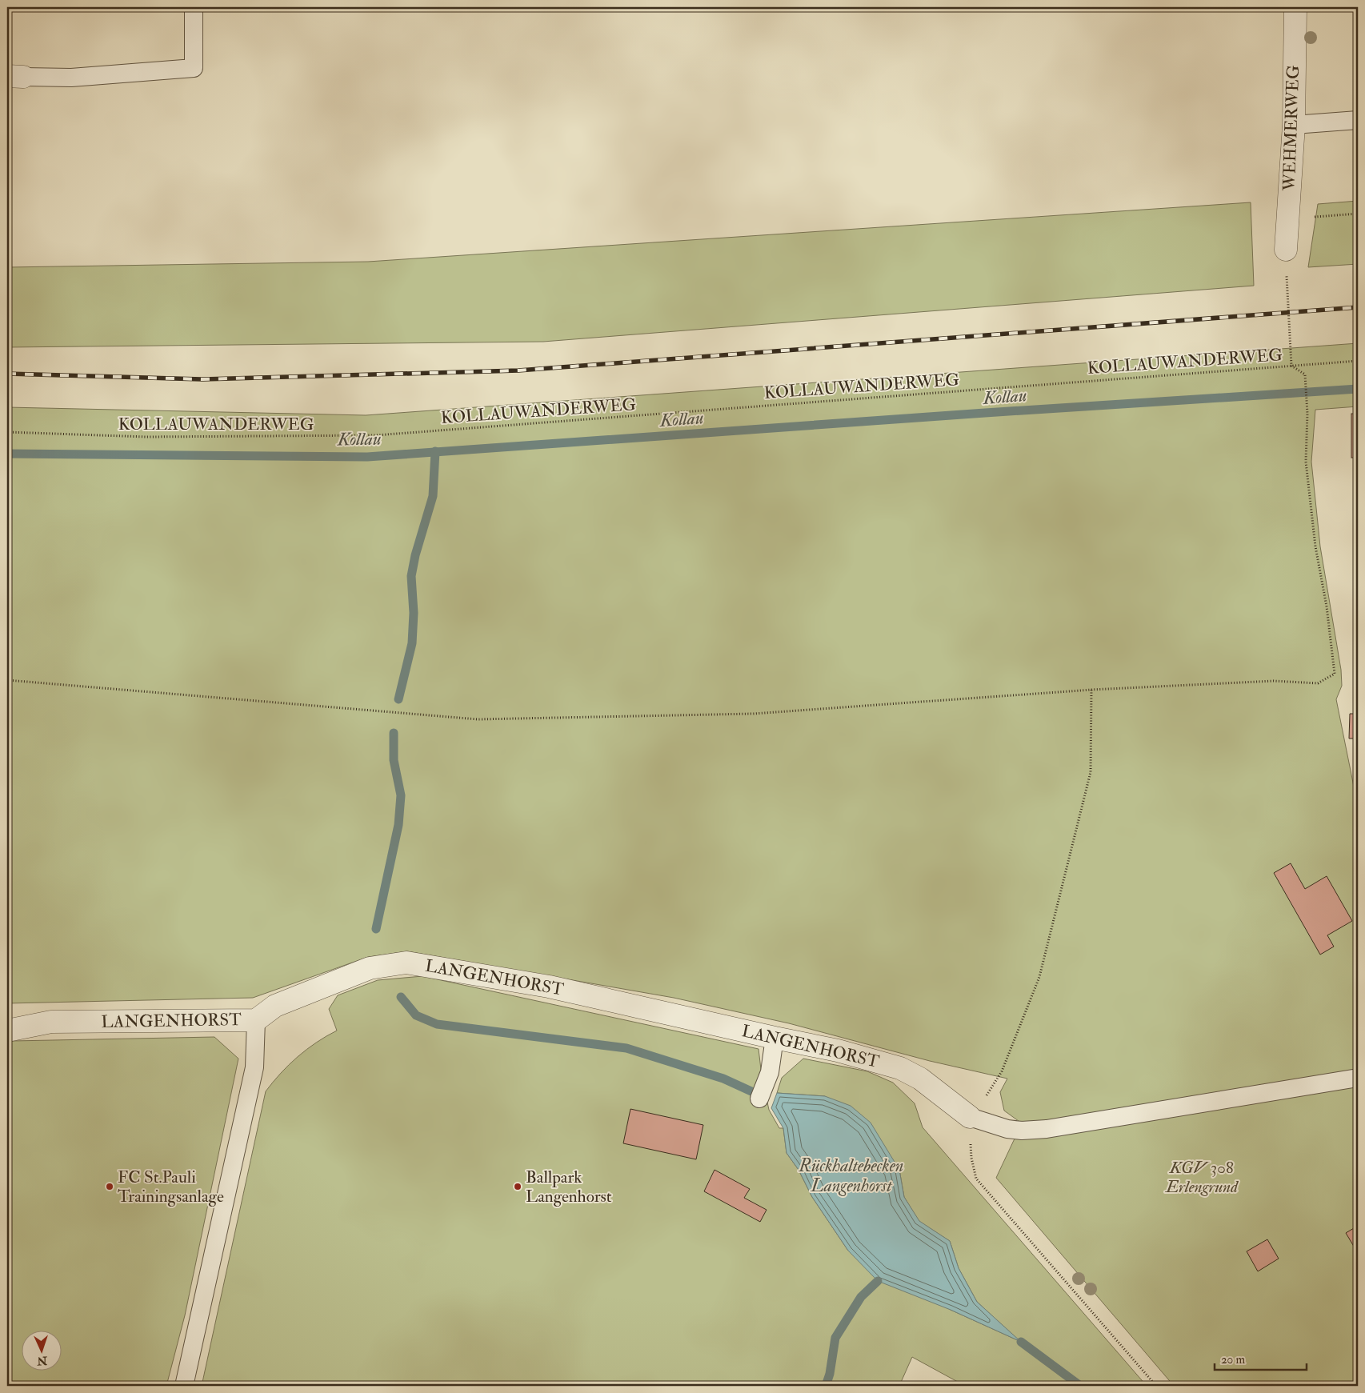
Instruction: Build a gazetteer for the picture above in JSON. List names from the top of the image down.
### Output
{
  "streets": {
    "street": ["WEHMERWEG", "LANGENHORST"],
    "path": ["KOLLAUWANDERWEG"]
  },
  "water": ["Kollau", "Rückhaltebecken Langenhorst"],
  "parks": ["KGV 308 Erlengrund"],
  "places": ["FC St.Pauli Trainingsanlage", "Ballpark Langenhorst"],
  "scale_bar": "20 m",
  "north": "bottom"
}
